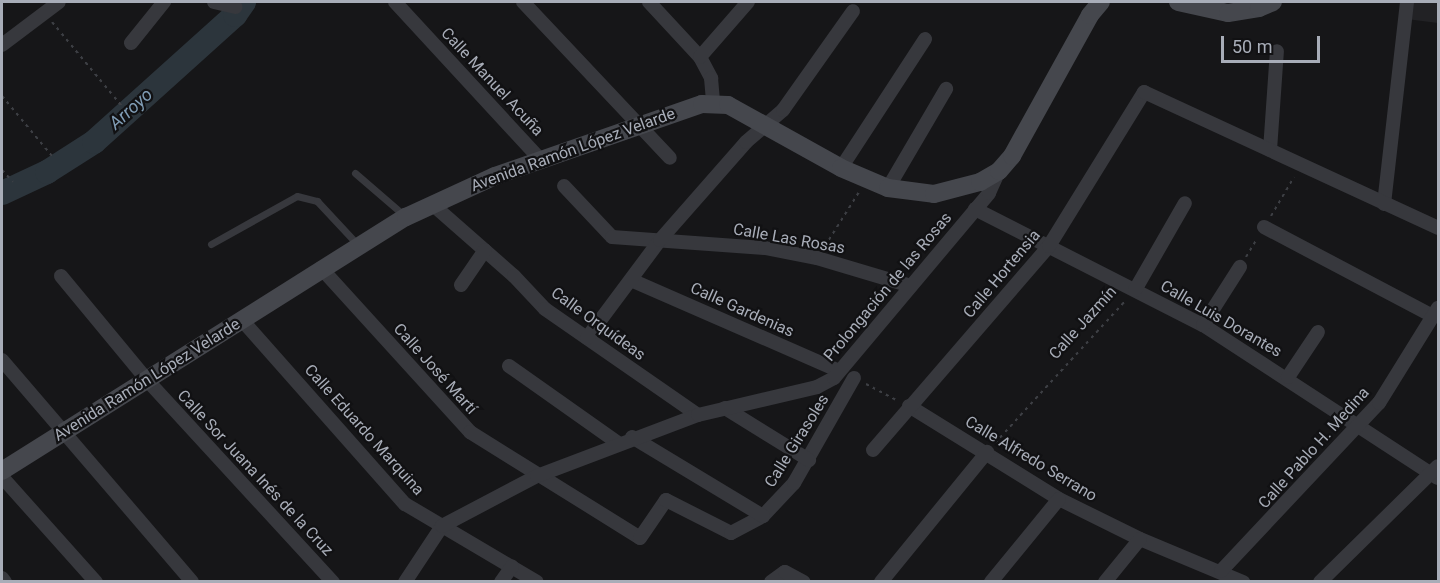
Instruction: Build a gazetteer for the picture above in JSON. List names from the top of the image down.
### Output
{
  "streets": {
    "main road": ["Avenida Ramón López Velarde"],
    "street": [
      "Calle Manuel Acuña",
      "Calle Las Rosas",
      "Calle Hortensia",
      "Prolongación de las Rosas",
      "Calle Gardenias",
      "Calle Luis Dorantes",
      "Calle Jazmín",
      "Calle Orquídeas",
      "Calle José Martí",
      "Calle Eduardo Marquina",
      "Calle Girasoles",
      "Calle Pablo H. Medina",
      "Calle Alfredo Serrano",
      "Calle Sor Juana Inés de la Cruz"
    ]
  },
  "crossings": [
    ["Calle Manuel Acuña", "Avenida Ramón López Velarde"],
    ["Avenida Ramón López Velarde", "Calle Orquídeas"],
    ["Avenida Ramón López Velarde", "Calle José Martí"],
    ["Avenida Ramón López Velarde", "Calle Eduardo Marquina"],
    ["Avenida Ramón López Velarde", "Calle Sor Juana Inés de la Cruz"],
    ["Calle Las Rosas", "Prolongación de las Rosas"],
    ["Calle Hortensia", "Calle Luis Dorantes"],
    ["Calle Hortensia", "Calle Alfredo Serrano"],
    ["Prolongación de las Rosas", "Calle Gardenias"],
    ["Prolongación de las Rosas", "Calle Luis Dorantes"],
    ["Prolongación de las Rosas", "Calle Orquídeas"],
    ["Prolongación de las Rosas", "Calle José Martí"],
    ["Prolongación de las Rosas", "Calle Eduardo Marquina"],
    ["Calle Luis Dorantes", "Calle Jazmín"],
    ["Calle Luis Dorantes", "Calle Pablo H. Medina"],
    ["Calle Jazmín", "Calle Alfredo Serrano"],
    ["Calle José Martí", "Calle Girasoles"],
    ["Calle Pablo H. Medina", "Calle Alfredo Serrano"]
  ],
  "water": ["Arroyo"],
  "scale_bar": "50 m"
}
